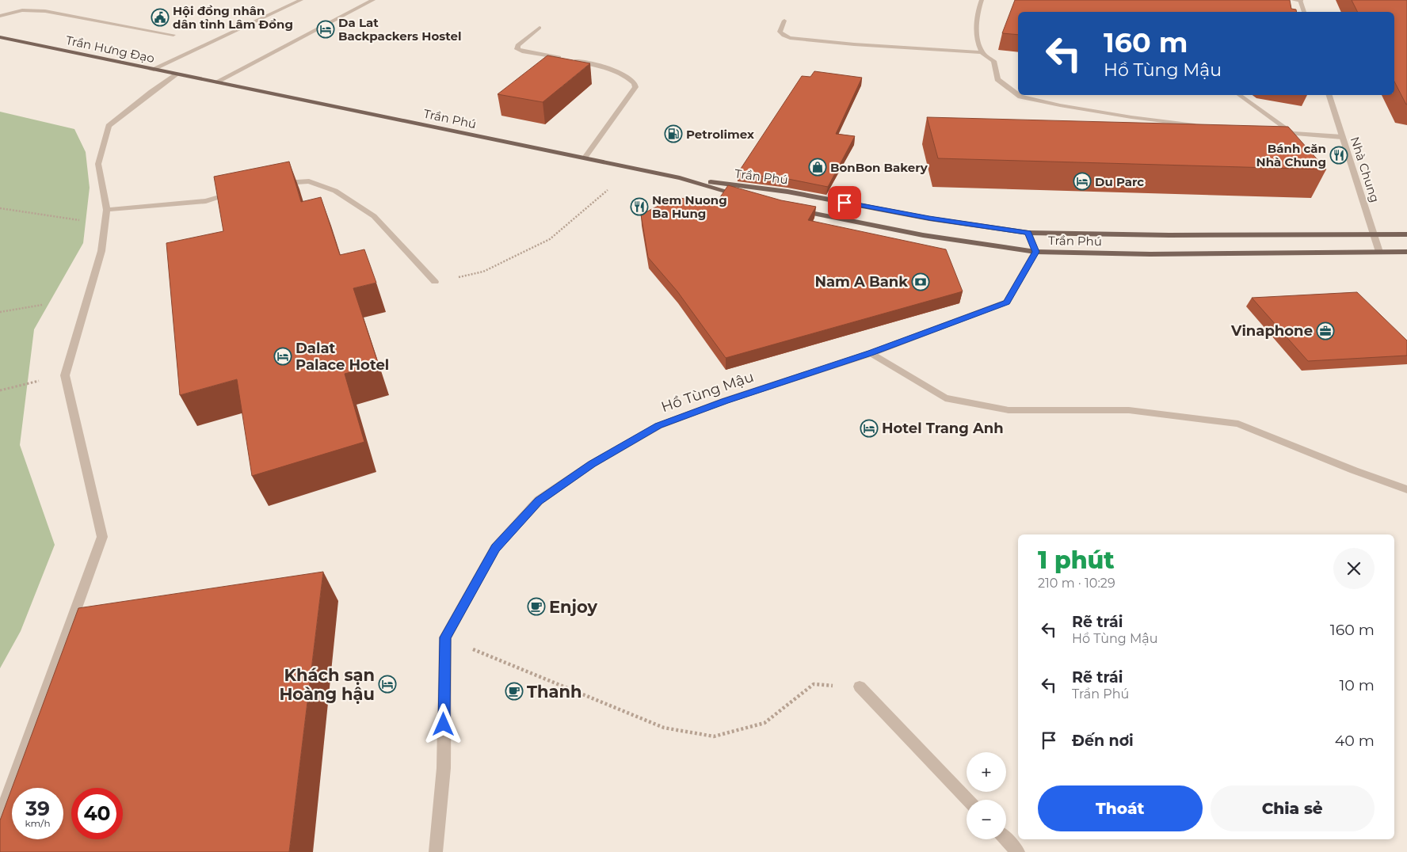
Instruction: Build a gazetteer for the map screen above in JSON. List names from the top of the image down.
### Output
{
  "streets": {
    "main road": ["Trần Hưng Đạo", "Trần Phú"],
    "street": ["Nhà Chung", "Hồ Tùng Mậu"]
  },
  "crossings": [
    ["Trần Hưng Đạo", "Trần Phú"],
    ["Trần Phú", "Nhà Chung"],
    ["Trần Phú", "Hồ Tùng Mậu"]
  ],
  "places": {
    "public building": ["Hội đồng nhân dân tỉnh Lâm Đồng"],
    "hotel": [
      "Da Lat Backpackers Hostel",
      "Du Parc",
      "Dalat Palace Hotel",
      "Hotel Trang Anh",
      "Khách sạn Hoàng hậu"
    ],
    "fuel station": ["Petrolimex"],
    "restaurant": ["Bánh căn Nhà Chung", "Nem Nuong Ba Hung"],
    "shop": ["BonBon Bakery"],
    "bank": ["Nam A Bank"],
    "office": ["Vinaphone"],
    "cafe": ["Enjoy", "Thanh"]
  },
  "page": {
    "turn": ["160 m", "Hồ Tùng Mậu"],
    "heading": ["1 phút", "210 m · 10:29"],
    "list": [
      {
        "name": "Rẽ trái",
        "note": "Hồ Tùng Mậu",
        "value": "160 m"
      },
      {
        "name": "Rẽ trái",
        "note": "Trần Phú",
        "value": "10 m"
      },
      {
        "name": "Đến nơi",
        "value": "40 m"
      }
    ],
    "map_buttons": ["+", "−"],
    "buttons": ["Thoát", "Chia sẻ"],
    "speed": "39 km/h",
    "limit": "40"
  }
}
